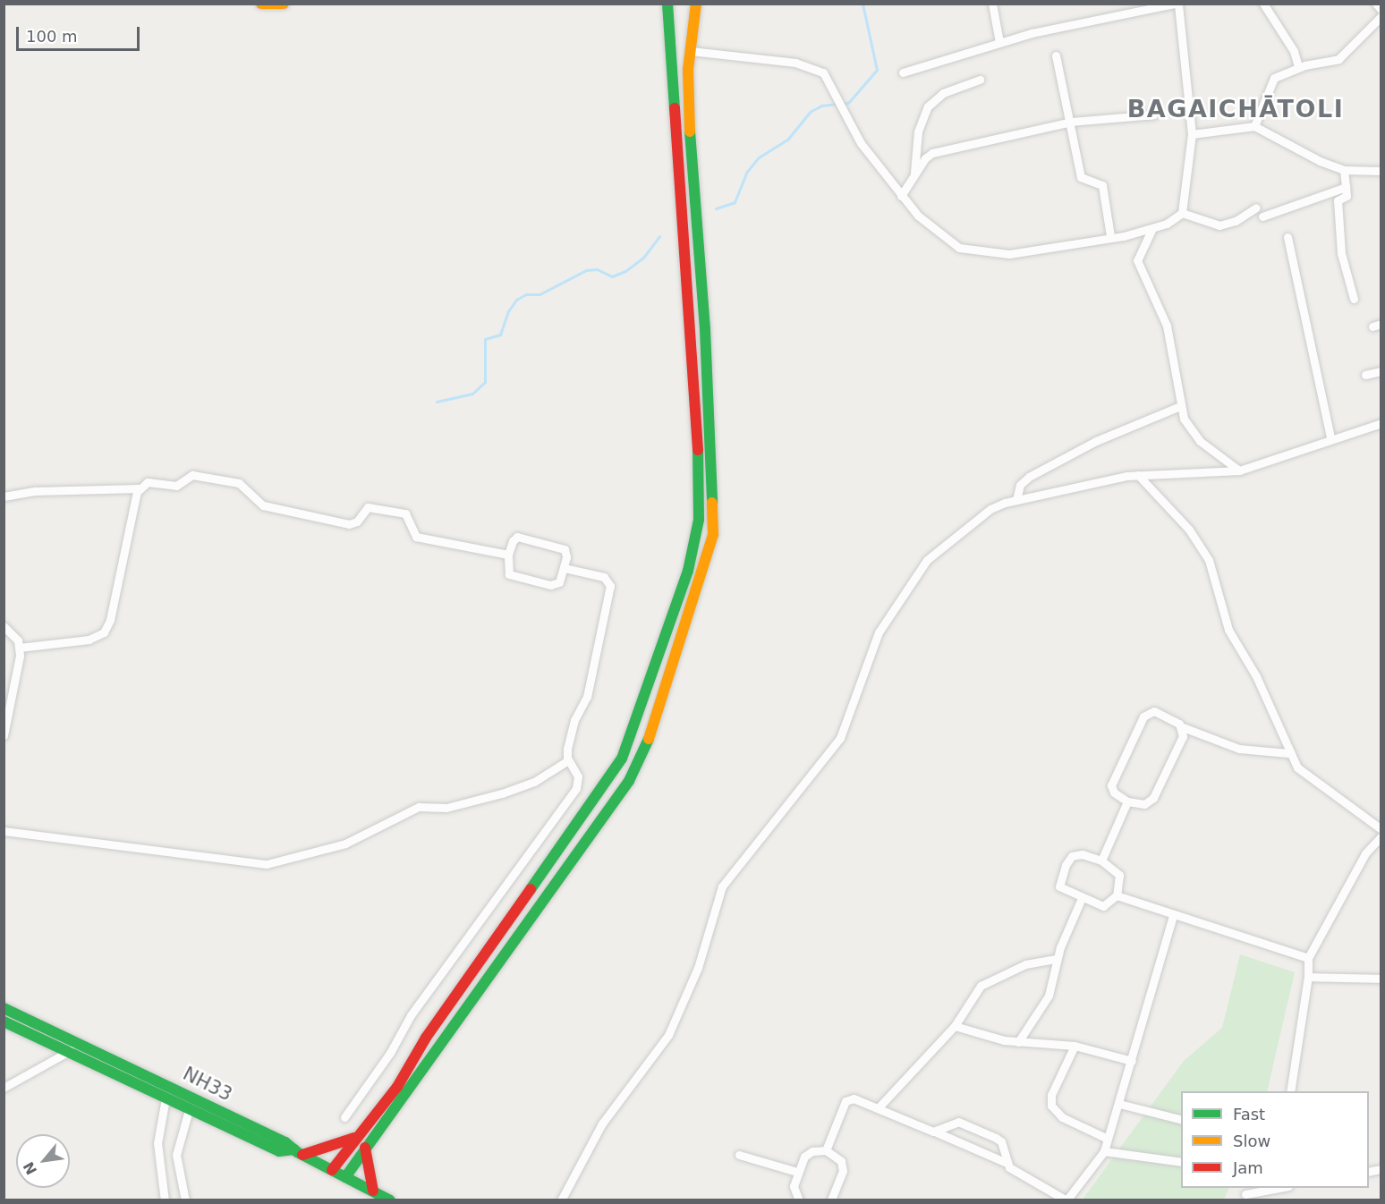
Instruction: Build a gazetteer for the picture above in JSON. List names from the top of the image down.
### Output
{
  "streets": {
    "main road": ["NH33"]
  },
  "districts": ["BAGAICHĀTOLI"],
  "legend": ["Fast", "Slow", "Jam"],
  "scale_bar": "100 m",
  "north": "bottom left"
}
